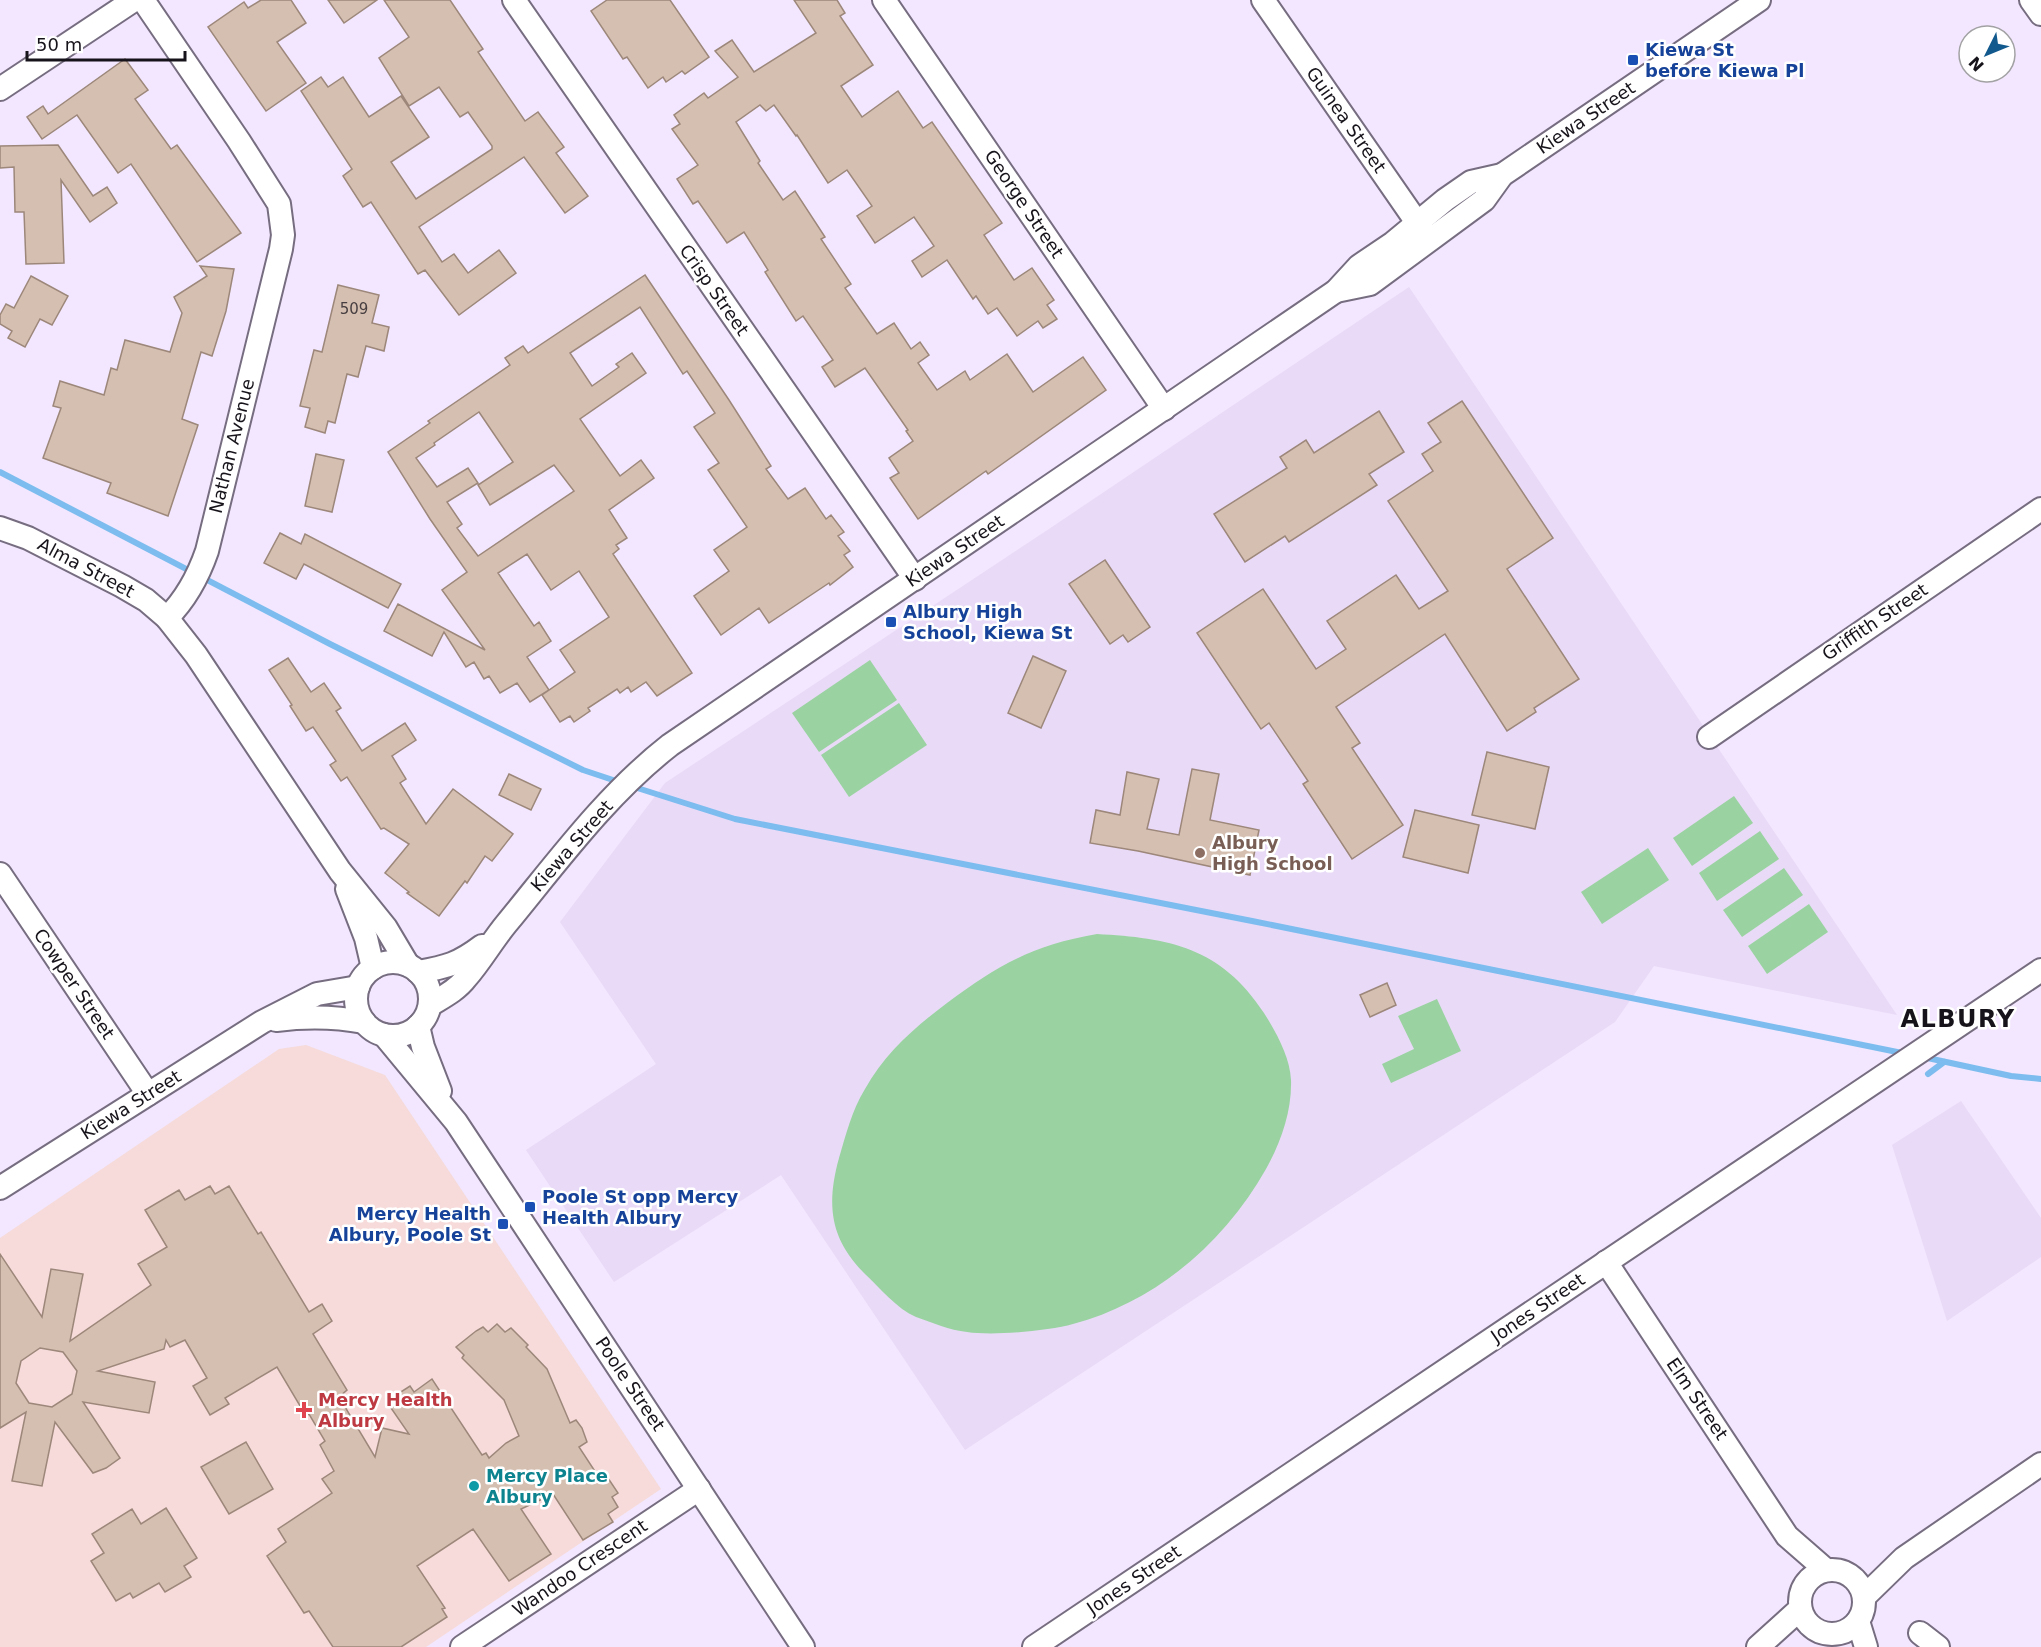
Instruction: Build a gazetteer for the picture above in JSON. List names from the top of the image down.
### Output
{
  "streets": {
    "street": [
      "Kiewa Street",
      "Guinea Street",
      "George Street",
      "Crisp Street",
      "Nathan Avenue",
      "Alma Street",
      "Griffith Street",
      "Cowper Street",
      "Jones Street",
      "Poole Street",
      "Elm Street",
      "Wandoo Crescent"
    ]
  },
  "crossings": [
    ["Kiewa Street", "Guinea Street"],
    ["Kiewa Street", "George Street"],
    ["Kiewa Street", "Crisp Street"],
    ["Kiewa Street", "Cowper Street"],
    ["Kiewa Street", "Poole Street"],
    ["Nathan Avenue", "Alma Street"],
    ["Jones Street", "Elm Street"],
    ["Poole Street", "Wandoo Crescent"]
  ],
  "districts": ["ALBURY"],
  "places": {
    "transit": [
      "Kiewa St before Kiewa Pl",
      "Albury High School, Kiewa St",
      "Poole St opp Mercy Health Albury",
      "Mercy Health Albury, Poole St"
    ],
    "other": ["Albury High School", "Mercy Place Albury"],
    "health": ["Mercy Health Albury"]
  },
  "house_numbers": ["509"],
  "scale_bar": "50 m",
  "north": "bottom left"
}
